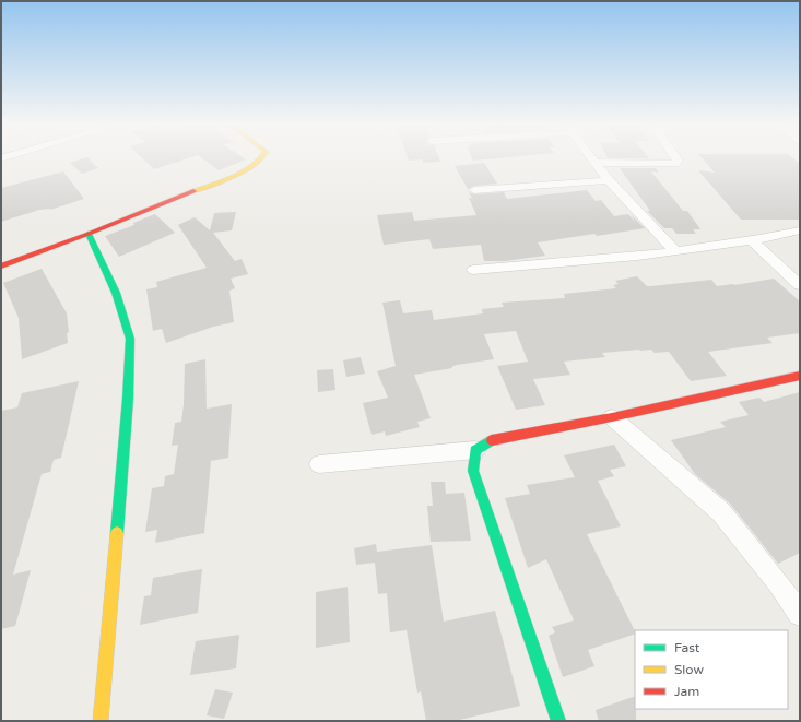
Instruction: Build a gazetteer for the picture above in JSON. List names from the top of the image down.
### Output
{
  "legend": ["Fast", "Slow", "Jam"]
}
